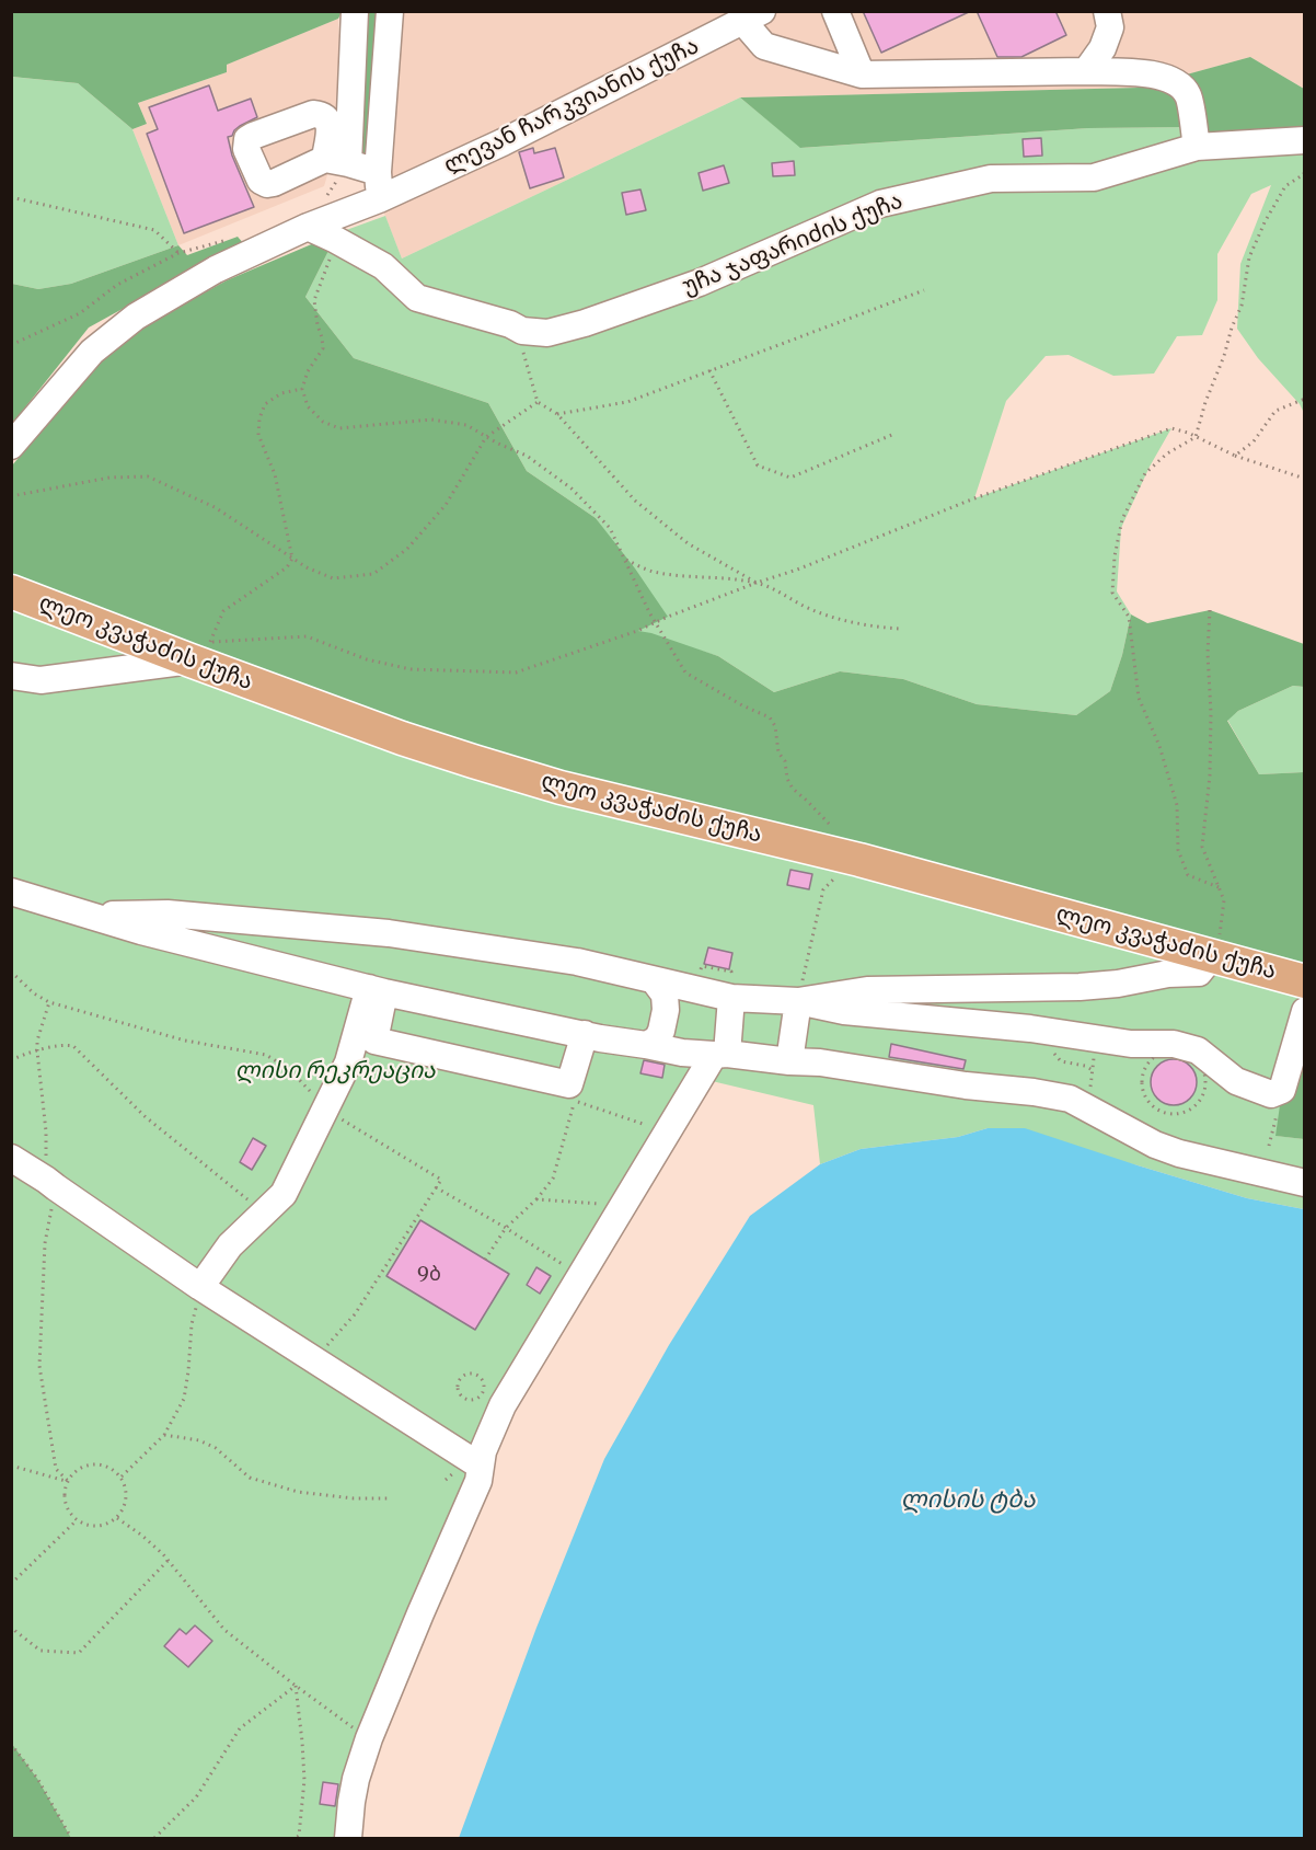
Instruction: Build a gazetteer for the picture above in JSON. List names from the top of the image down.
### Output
{
  "streets": {
    "main road": ["ლეო კვაჭაძის ქუჩა"],
    "street": ["ლევან ჩარკვიანის ქუჩა", "უჩა ჯაფარიძის ქუჩა"]
  },
  "crossings": [
    ["ლევან ჩარკვიანის ქუჩა", "უჩა ჯაფარიძის ქუჩა"]
  ],
  "water": ["ლისის ტბა"],
  "parks": ["ლისი რეკრეაცია"],
  "house_numbers": ["9ბ"]
}
